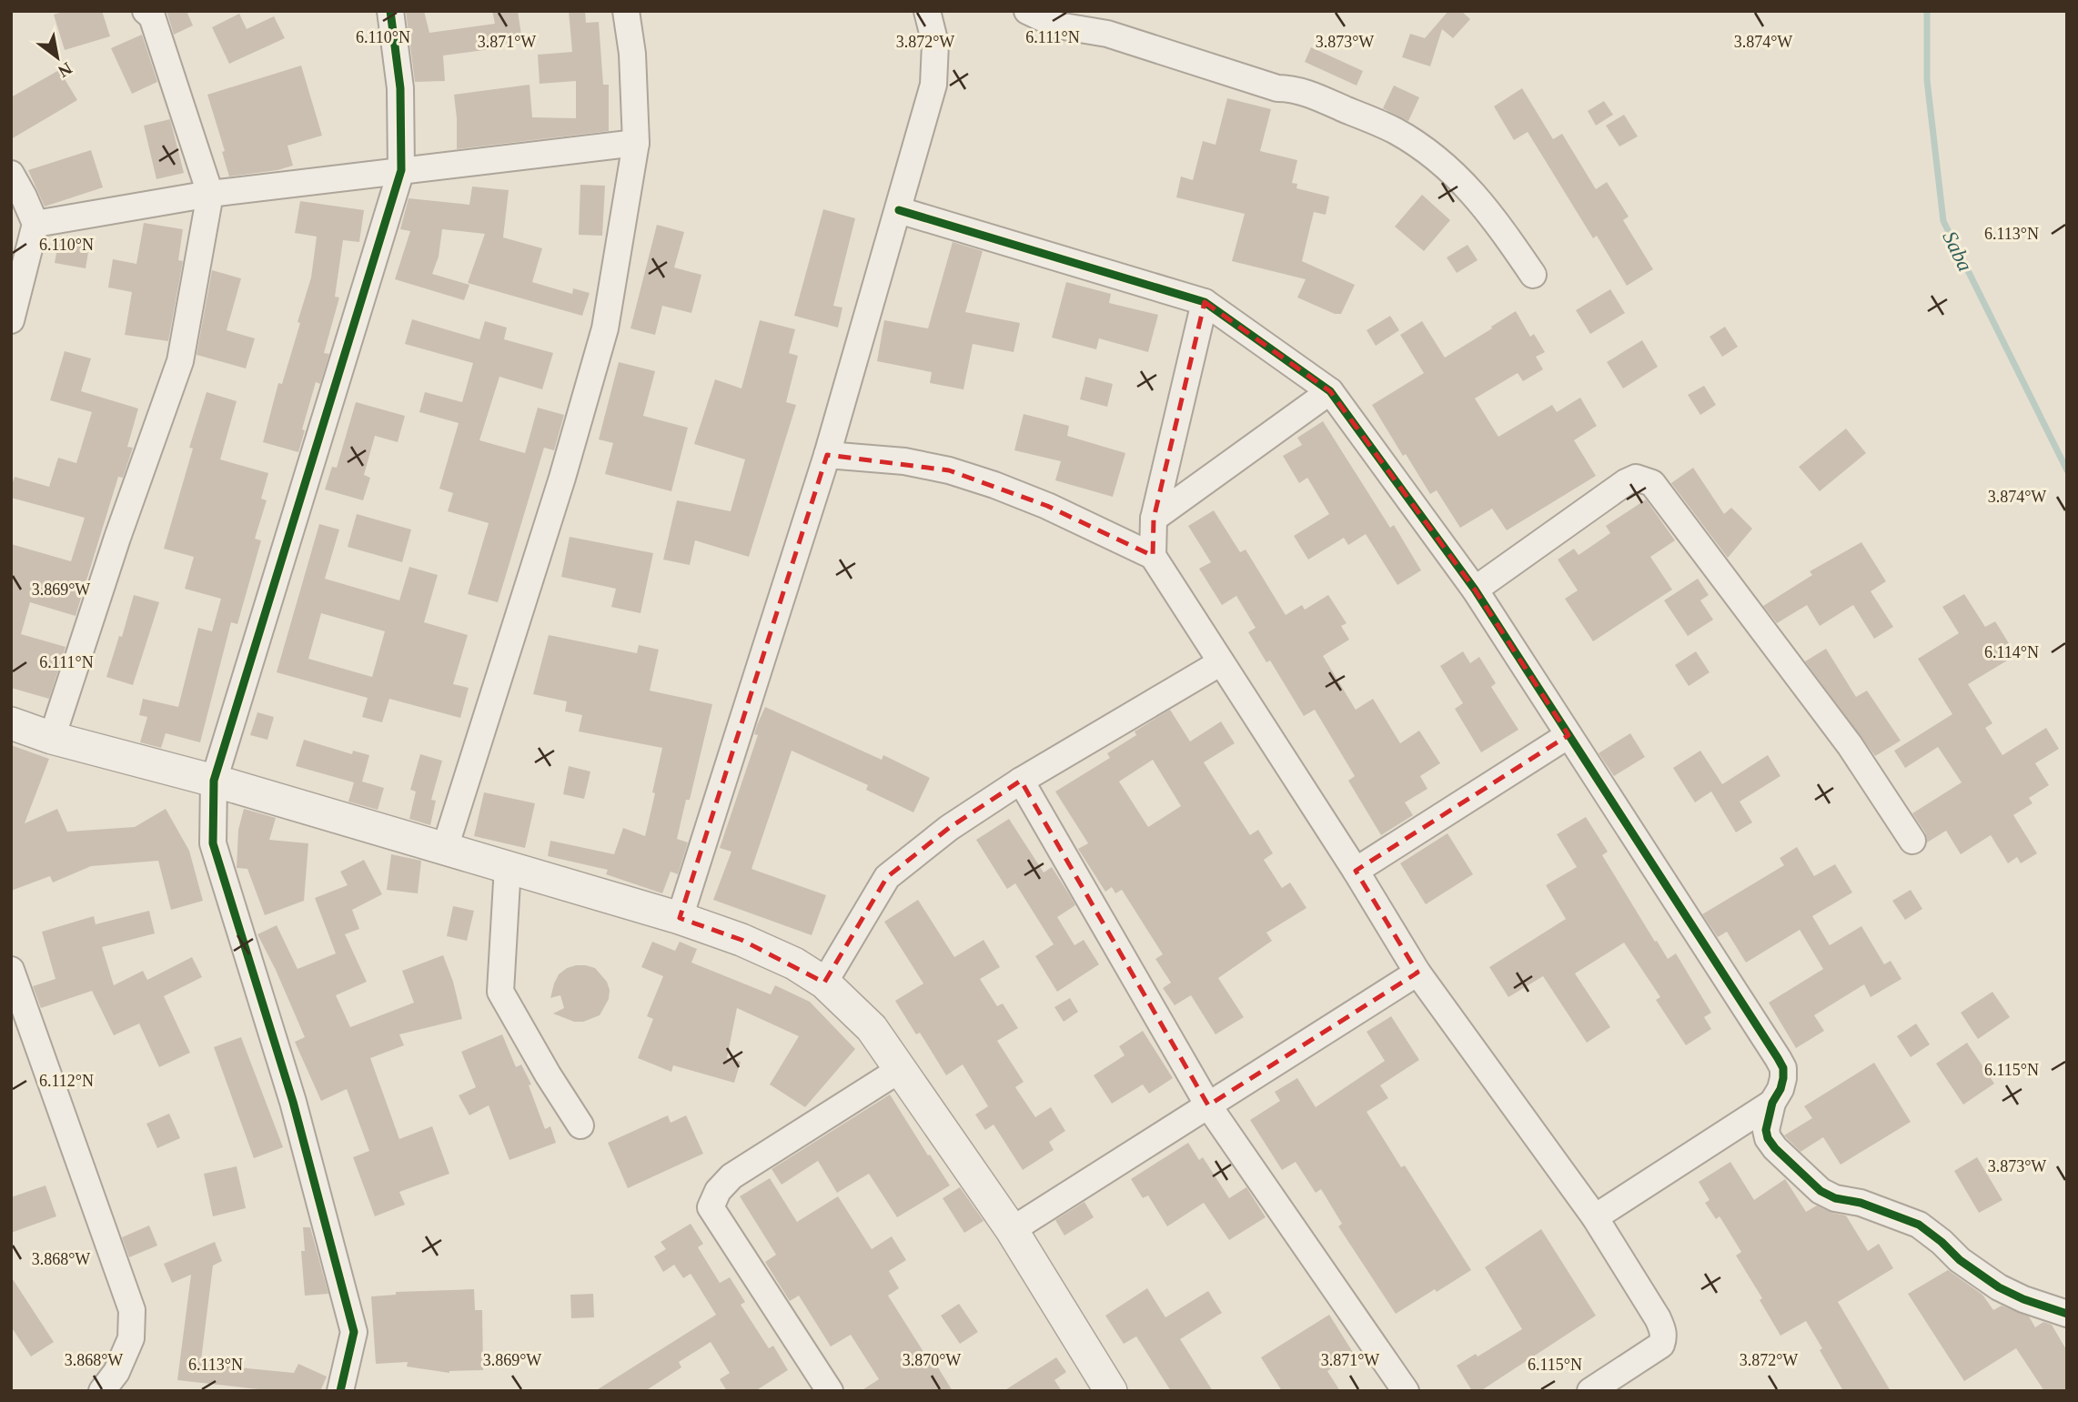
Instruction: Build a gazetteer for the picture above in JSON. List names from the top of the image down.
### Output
{
  "water": ["Saba"],
  "north": "bottom right",
  "coordinates": [
    "6.111°N",
    "6.110°N",
    "3.871°W",
    "3.872°W",
    "3.873°W",
    "3.874°W",
    "6.113°N",
    "3.869°W",
    "6.114°N",
    "6.115°N",
    "6.112°N",
    "3.868°W",
    "3.870°W"
  ]
}
